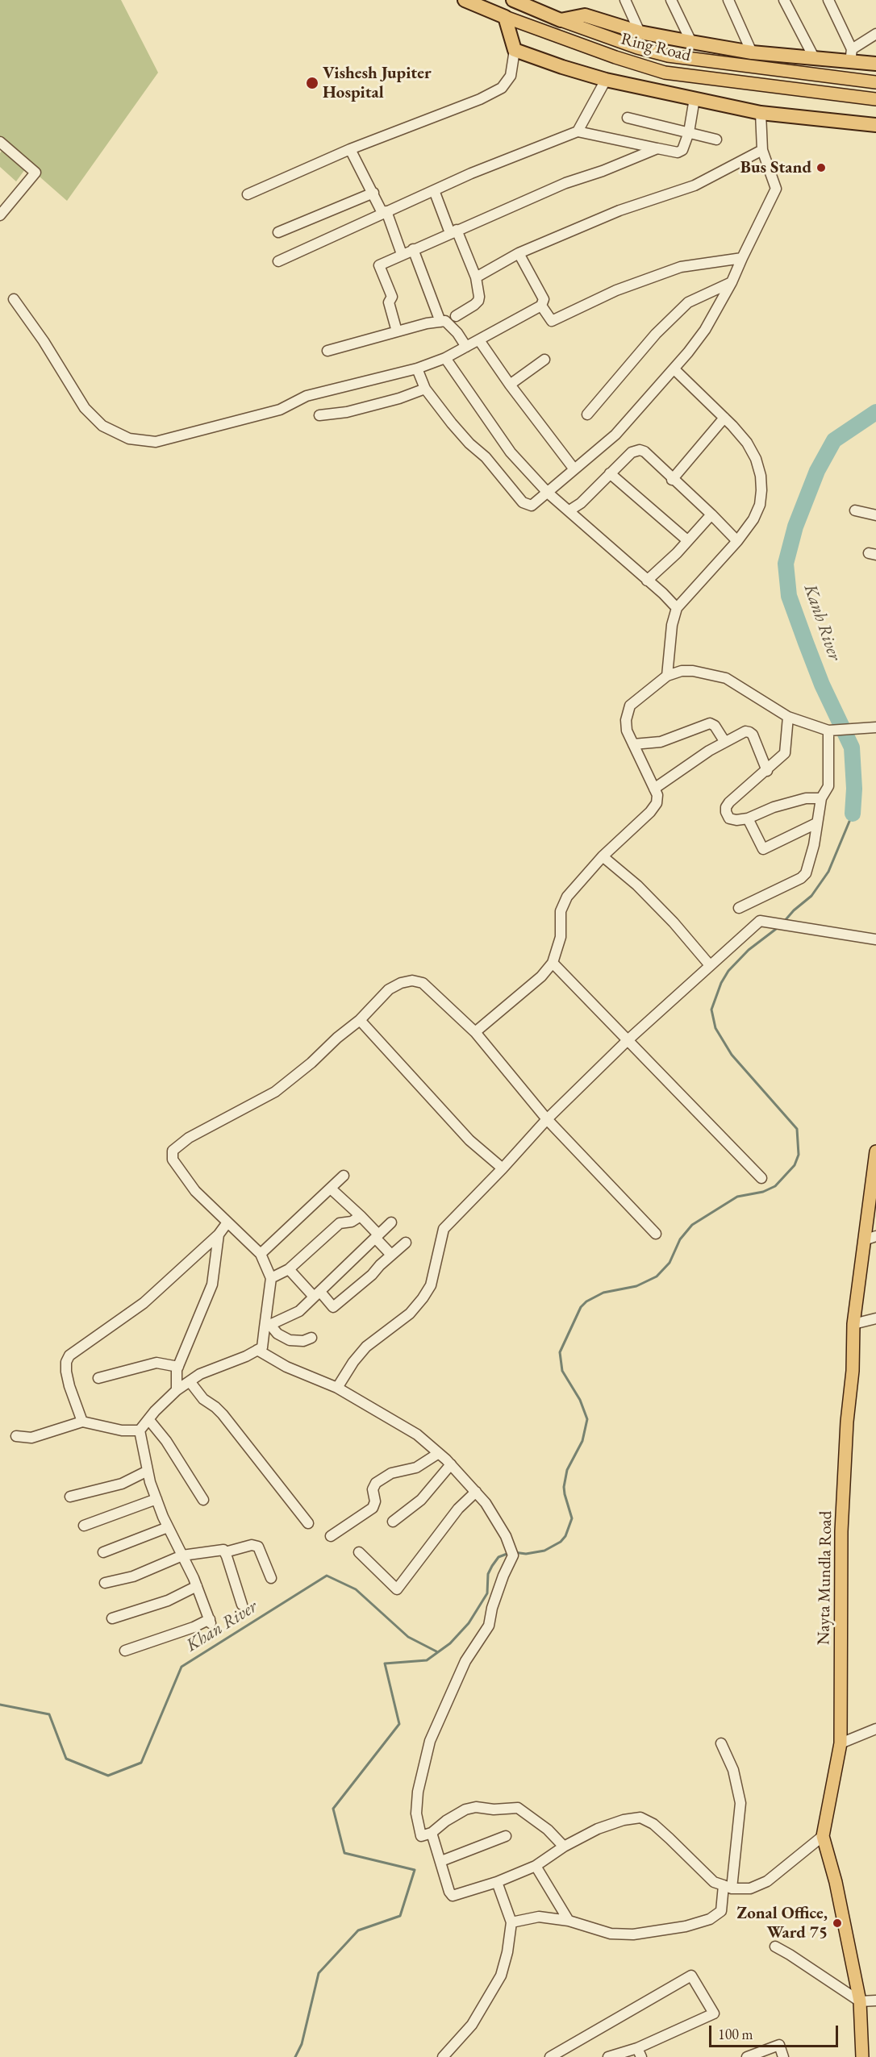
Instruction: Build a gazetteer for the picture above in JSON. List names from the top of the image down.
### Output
{
  "streets": {
    "highway": ["Ring Road"],
    "main road": ["Nayta Mundla Road"]
  },
  "water": ["Kanh River", "Khan River"],
  "places": ["Vishesh Jupiter Hospital", "Bus Stand", "Zonal Office, Ward 75"],
  "scale_bar": "100 m"
}
